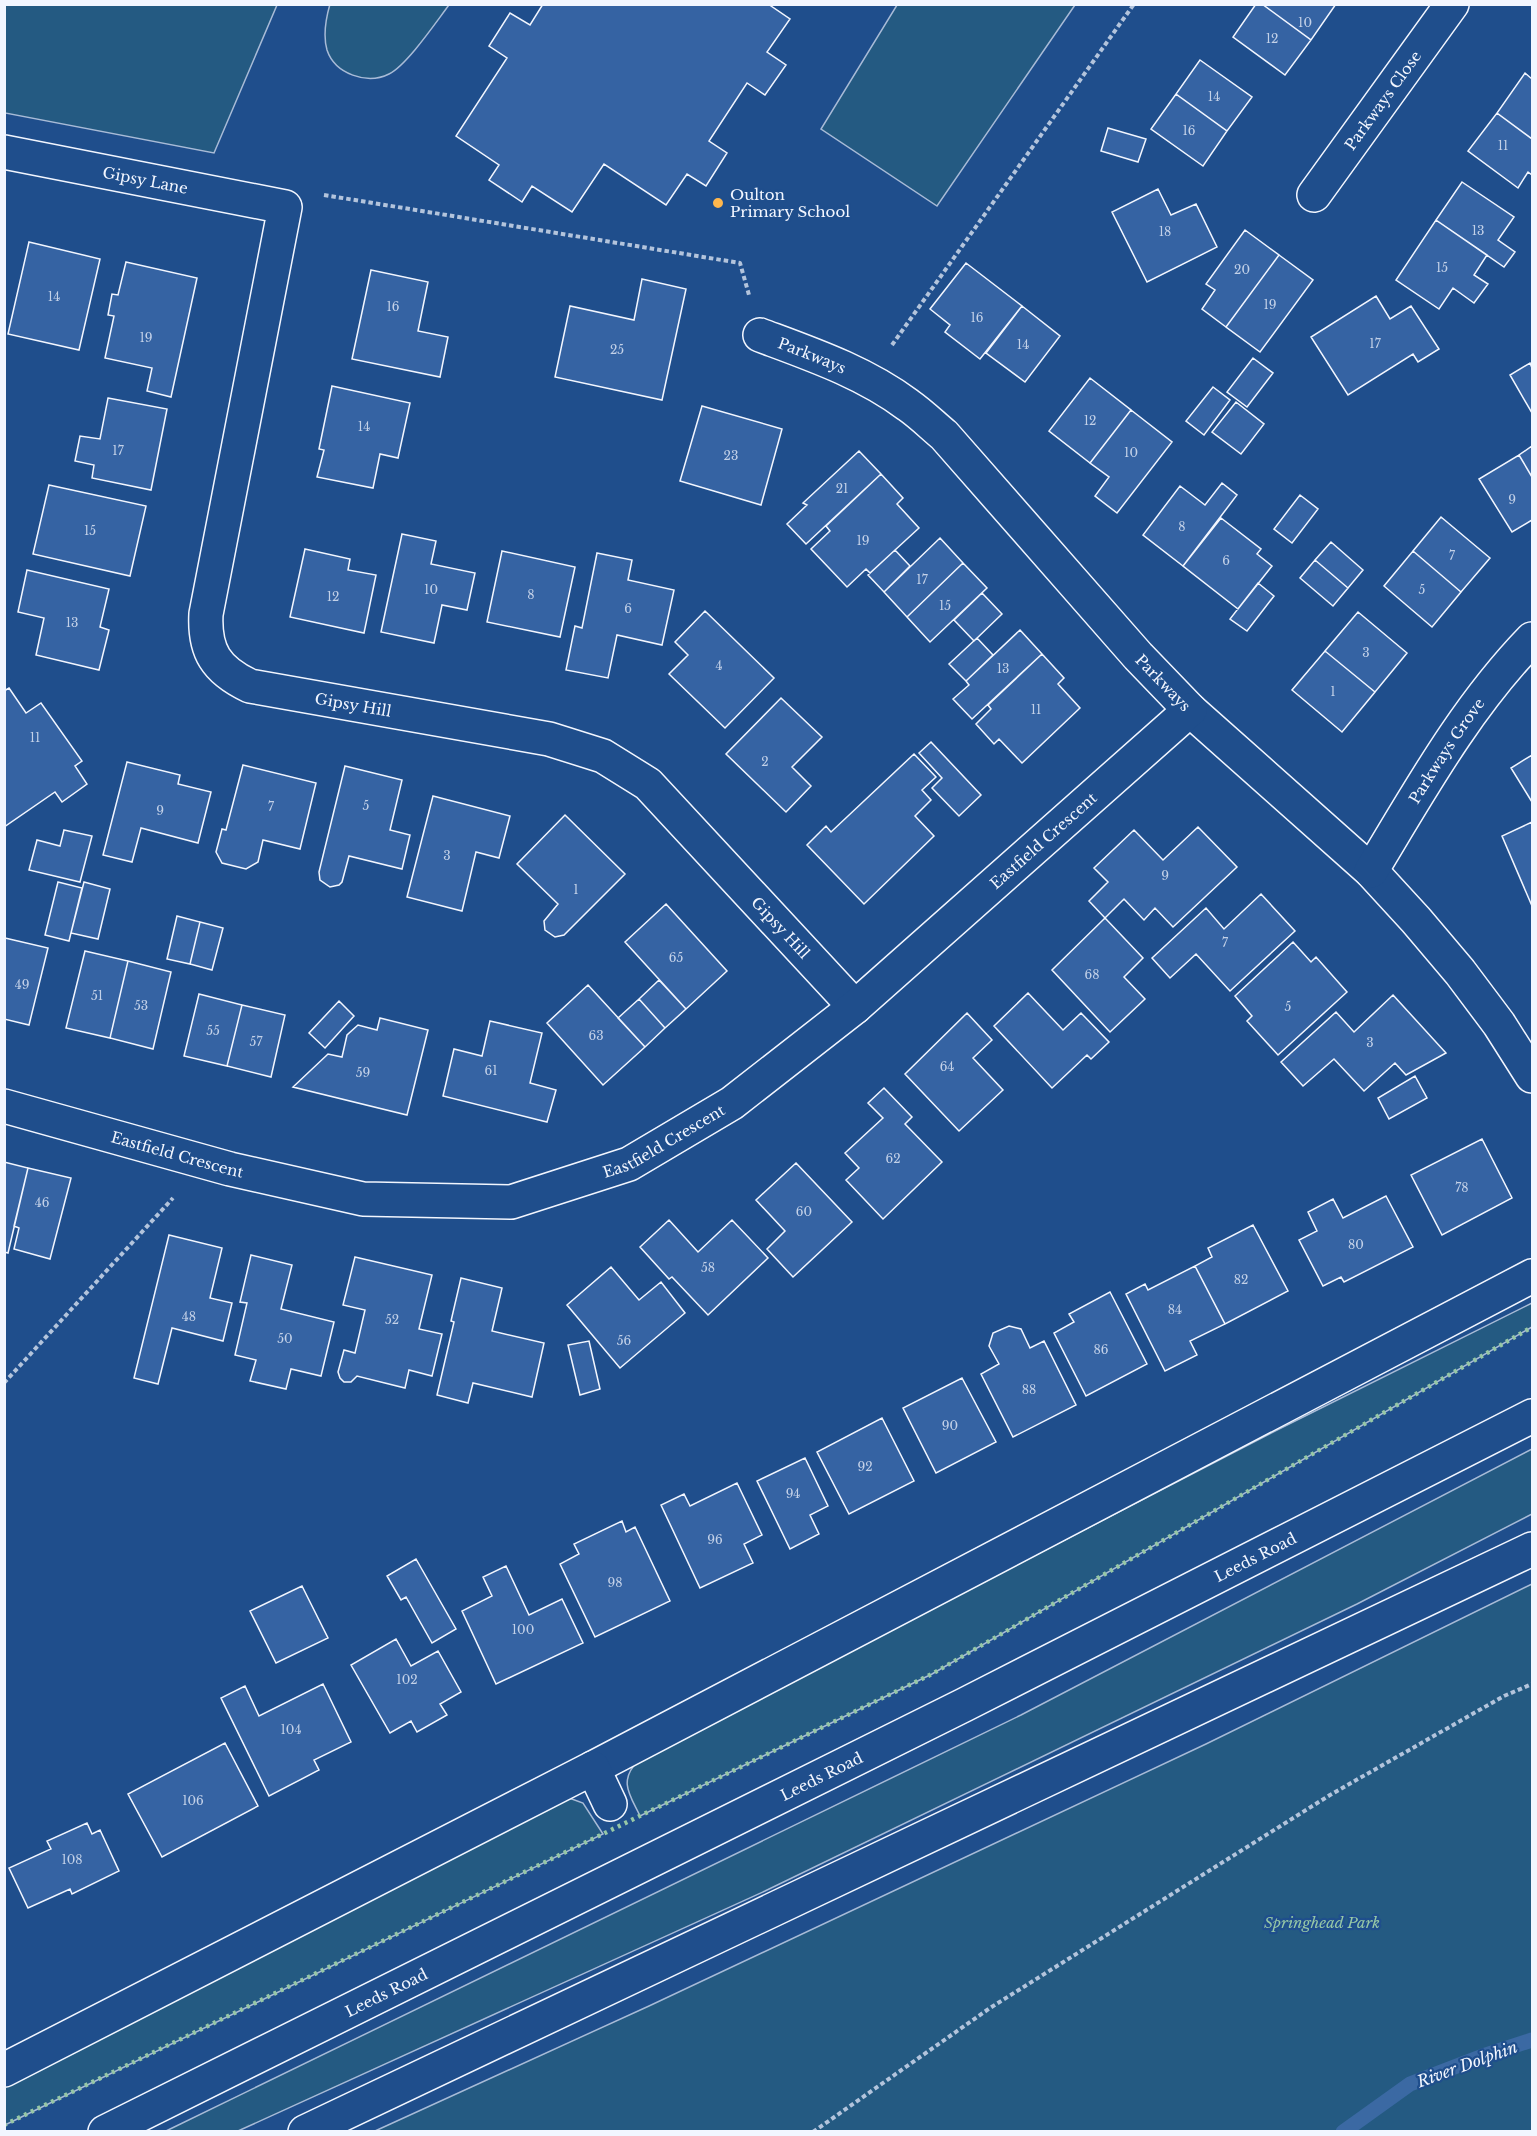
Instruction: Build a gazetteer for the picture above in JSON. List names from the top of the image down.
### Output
{
  "streets": {
    "street": [
      "Parkways Close",
      "Gipsy Lane",
      "Parkways",
      "Gipsy Hill",
      "Parkways Grove",
      "Eastfield Crescent",
      "Leeds Road"
    ]
  },
  "crossings": [
    ["Gipsy Lane", "Gipsy Hill"],
    ["Parkways", "Parkways Grove"],
    ["Parkways", "Eastfield Crescent"],
    ["Gipsy Hill", "Eastfield Crescent"]
  ],
  "water": ["River Dolphin"],
  "parks": ["Springhead Park"],
  "places": ["Oulton Primary School"],
  "house_numbers": [
    "10",
    "12",
    "14",
    "16",
    "11",
    "13",
    "18",
    "15",
    "20",
    "14",
    "19",
    "16",
    "16",
    "19",
    "17",
    "14",
    "25",
    "12",
    "14",
    "17",
    "10",
    "23",
    "21",
    "9",
    "8",
    "15",
    "19",
    "7",
    "6",
    "17",
    "10",
    "5",
    "8",
    "12",
    "15",
    "6",
    "13",
    "3",
    "4",
    "13",
    "1",
    "11",
    "11",
    "2",
    "5",
    "7",
    "9",
    "3",
    "9",
    "1",
    "7",
    "65",
    "68",
    "49",
    "51",
    "53",
    "5",
    "55",
    "63",
    "57",
    "3",
    "64",
    "61",
    "59",
    "62",
    "78",
    "46",
    "60",
    "80",
    "58",
    "82",
    "84",
    "48",
    "52",
    "50",
    "56",
    "86",
    "88",
    "90",
    "92",
    "94",
    "96",
    "98",
    "100",
    "102",
    "104",
    "106",
    "108"
  ]
}
